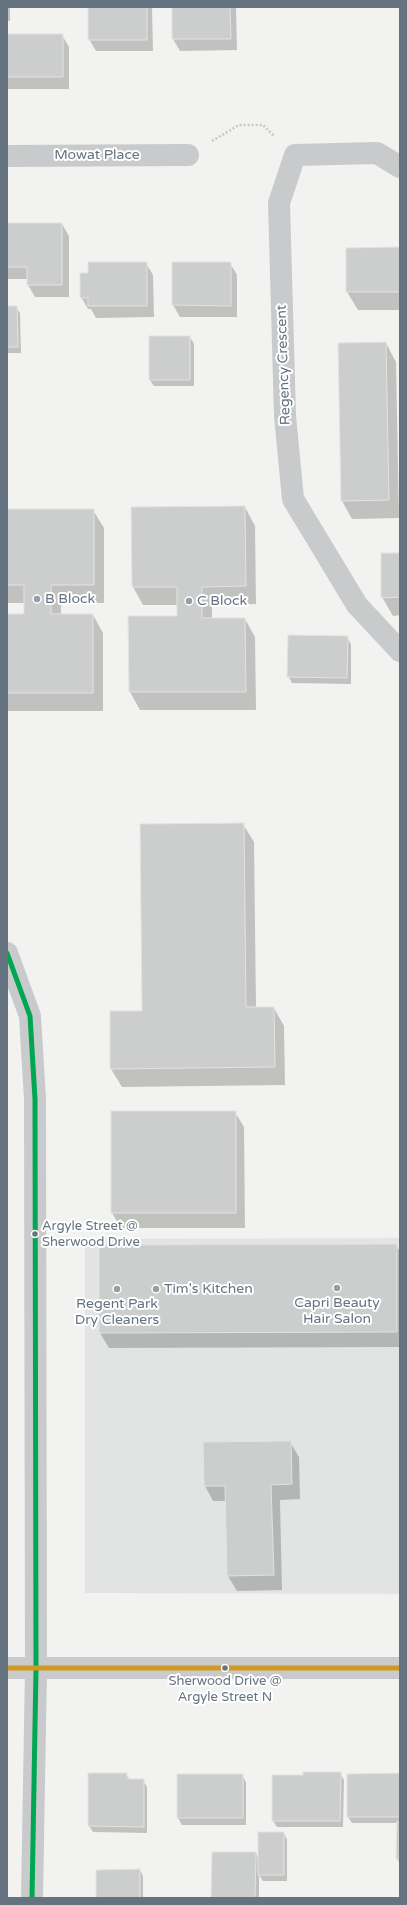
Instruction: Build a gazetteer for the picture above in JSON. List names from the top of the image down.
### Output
{
  "streets": {
    "street": ["Mowat Place", "Regency Crescent"]
  },
  "places": [
    "B Block",
    "C Block",
    "Argyle Street @ Sherwood Drive",
    "Capri Beauty Hair Salon",
    "Regent Park Dry Cleaners",
    "Tim's Kitchen",
    "Sherwood Drive @ Argyle Street N"
  ]
}
